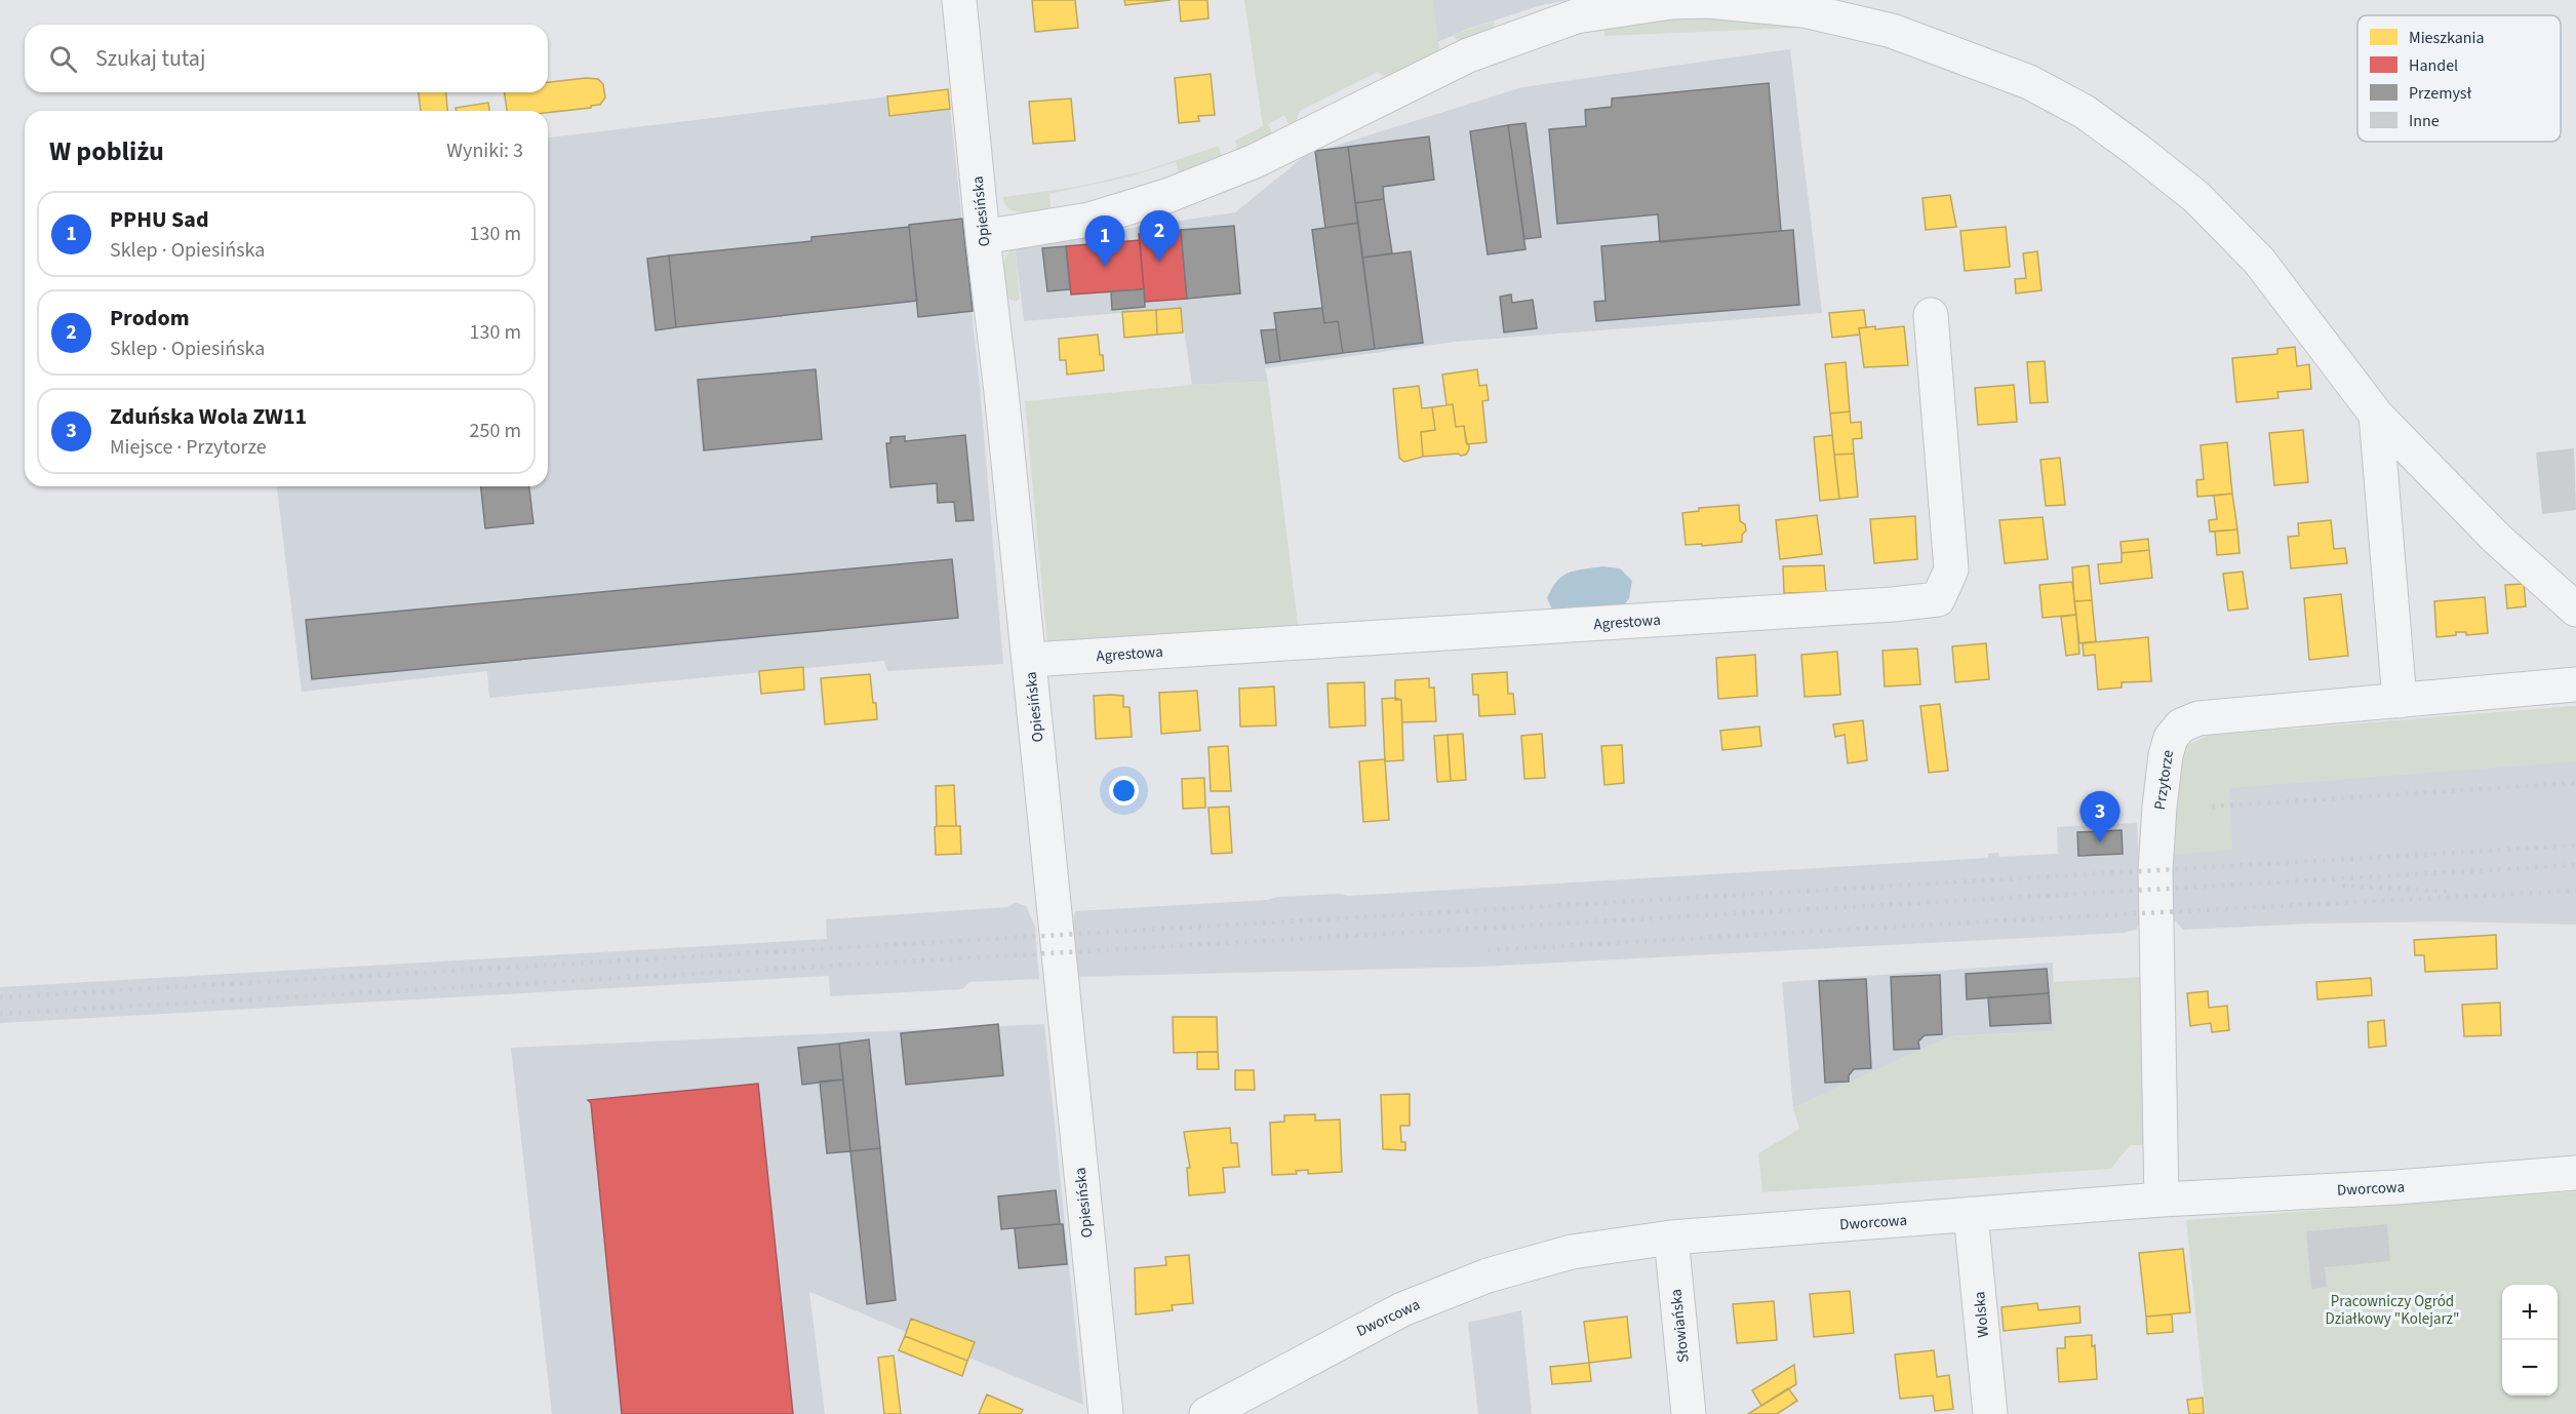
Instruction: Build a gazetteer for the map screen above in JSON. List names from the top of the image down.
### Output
{
  "streets": {
    "street": [
      "Opiesińska",
      "Agrestowa",
      "Przytorze",
      "Dworcowa",
      "Wolska",
      "Słowiańska"
    ]
  },
  "crossings": [
    ["Opiesińska", "Agrestowa"],
    ["Przytorze", "Dworcowa"],
    ["Dworcowa", "Wolska"],
    ["Dworcowa", "Słowiańska"]
  ],
  "parks": ["Pracowniczy Ogród Działkowy \"Kolejarz\""],
  "legend": [
    "Mieszkania",
    "Handel",
    "Przemysł",
    "Inne"
  ],
  "page": {
    "search": "Szukaj tutaj",
    "heading": ["W pobliżu", "Wyniki: 3"],
    "list": [
      {
        "mark": "1",
        "name": "PPHU Sad",
        "note": "Sklep · Opiesińska",
        "value": "130 m"
      },
      {
        "mark": "2",
        "name": "Prodom",
        "note": "Sklep · Opiesińska",
        "value": "130 m"
      },
      {
        "mark": "3",
        "name": "Zduńska Wola ZW11",
        "note": "Miejsce · Przytorze",
        "value": "250 m"
      }
    ],
    "pins": ["2", "1", "3"],
    "map_buttons": ["+", "−"]
  }
}
